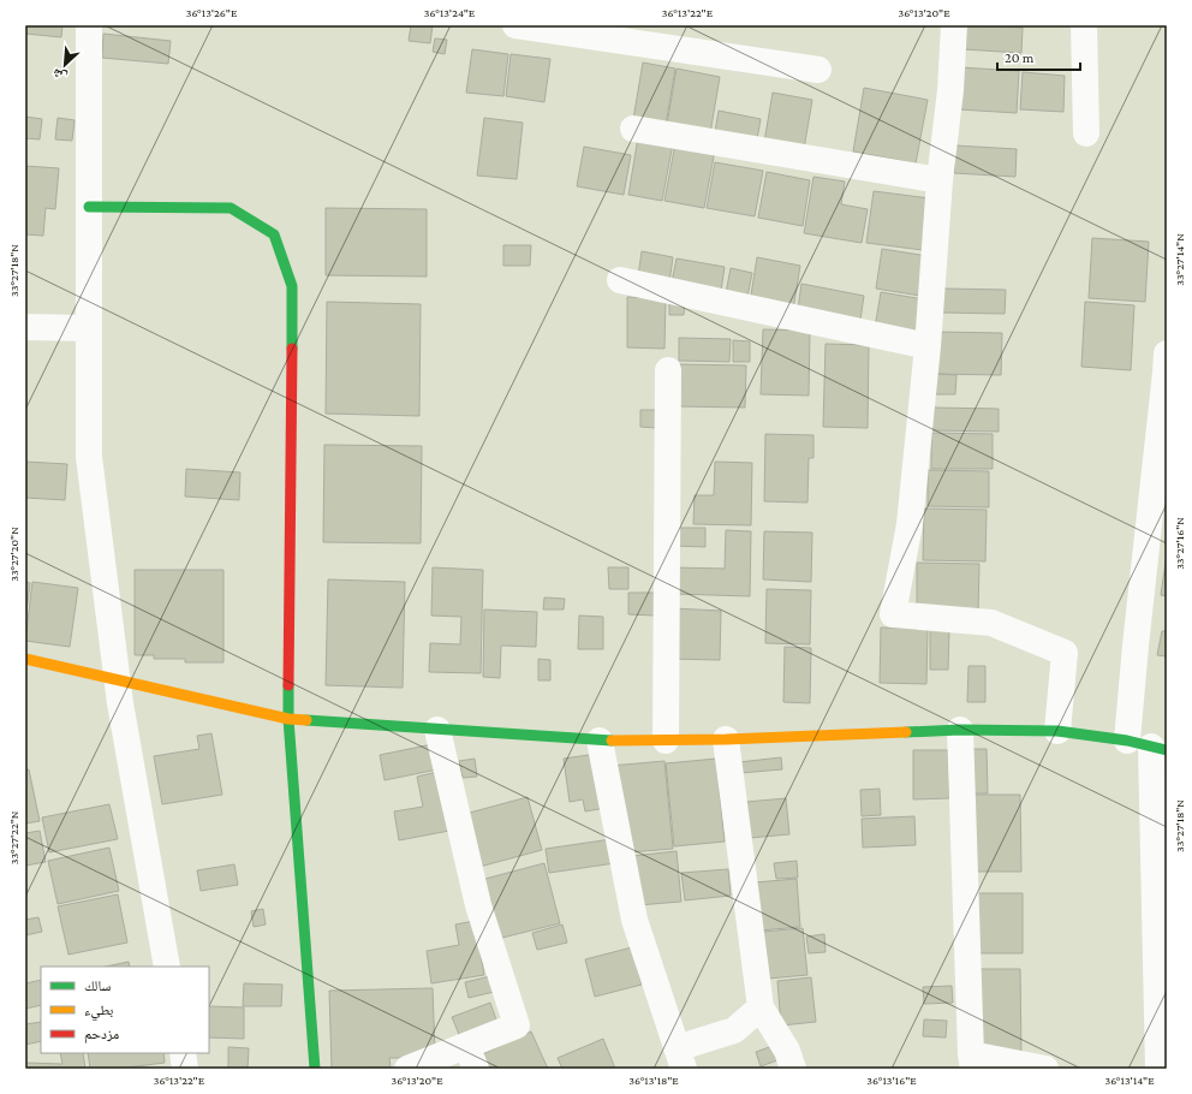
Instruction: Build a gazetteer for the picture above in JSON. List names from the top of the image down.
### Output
{
  "legend": ["سالك", "بطيء", "مزدحم"],
  "scale_bar": "20 m",
  "north": "bottom left",
  "coordinates": [
    "36°13'26\"E",
    "36°13'24\"E",
    "36°13'22\"E",
    "36°13'20\"E",
    "33°27'14\"N",
    "33°27'18\"N",
    "33°27'16\"N",
    "33°27'20\"N",
    "33°27'22\"N",
    "36°13'18\"E",
    "36°13'16\"E",
    "36°13'14\"E"
  ]
}
